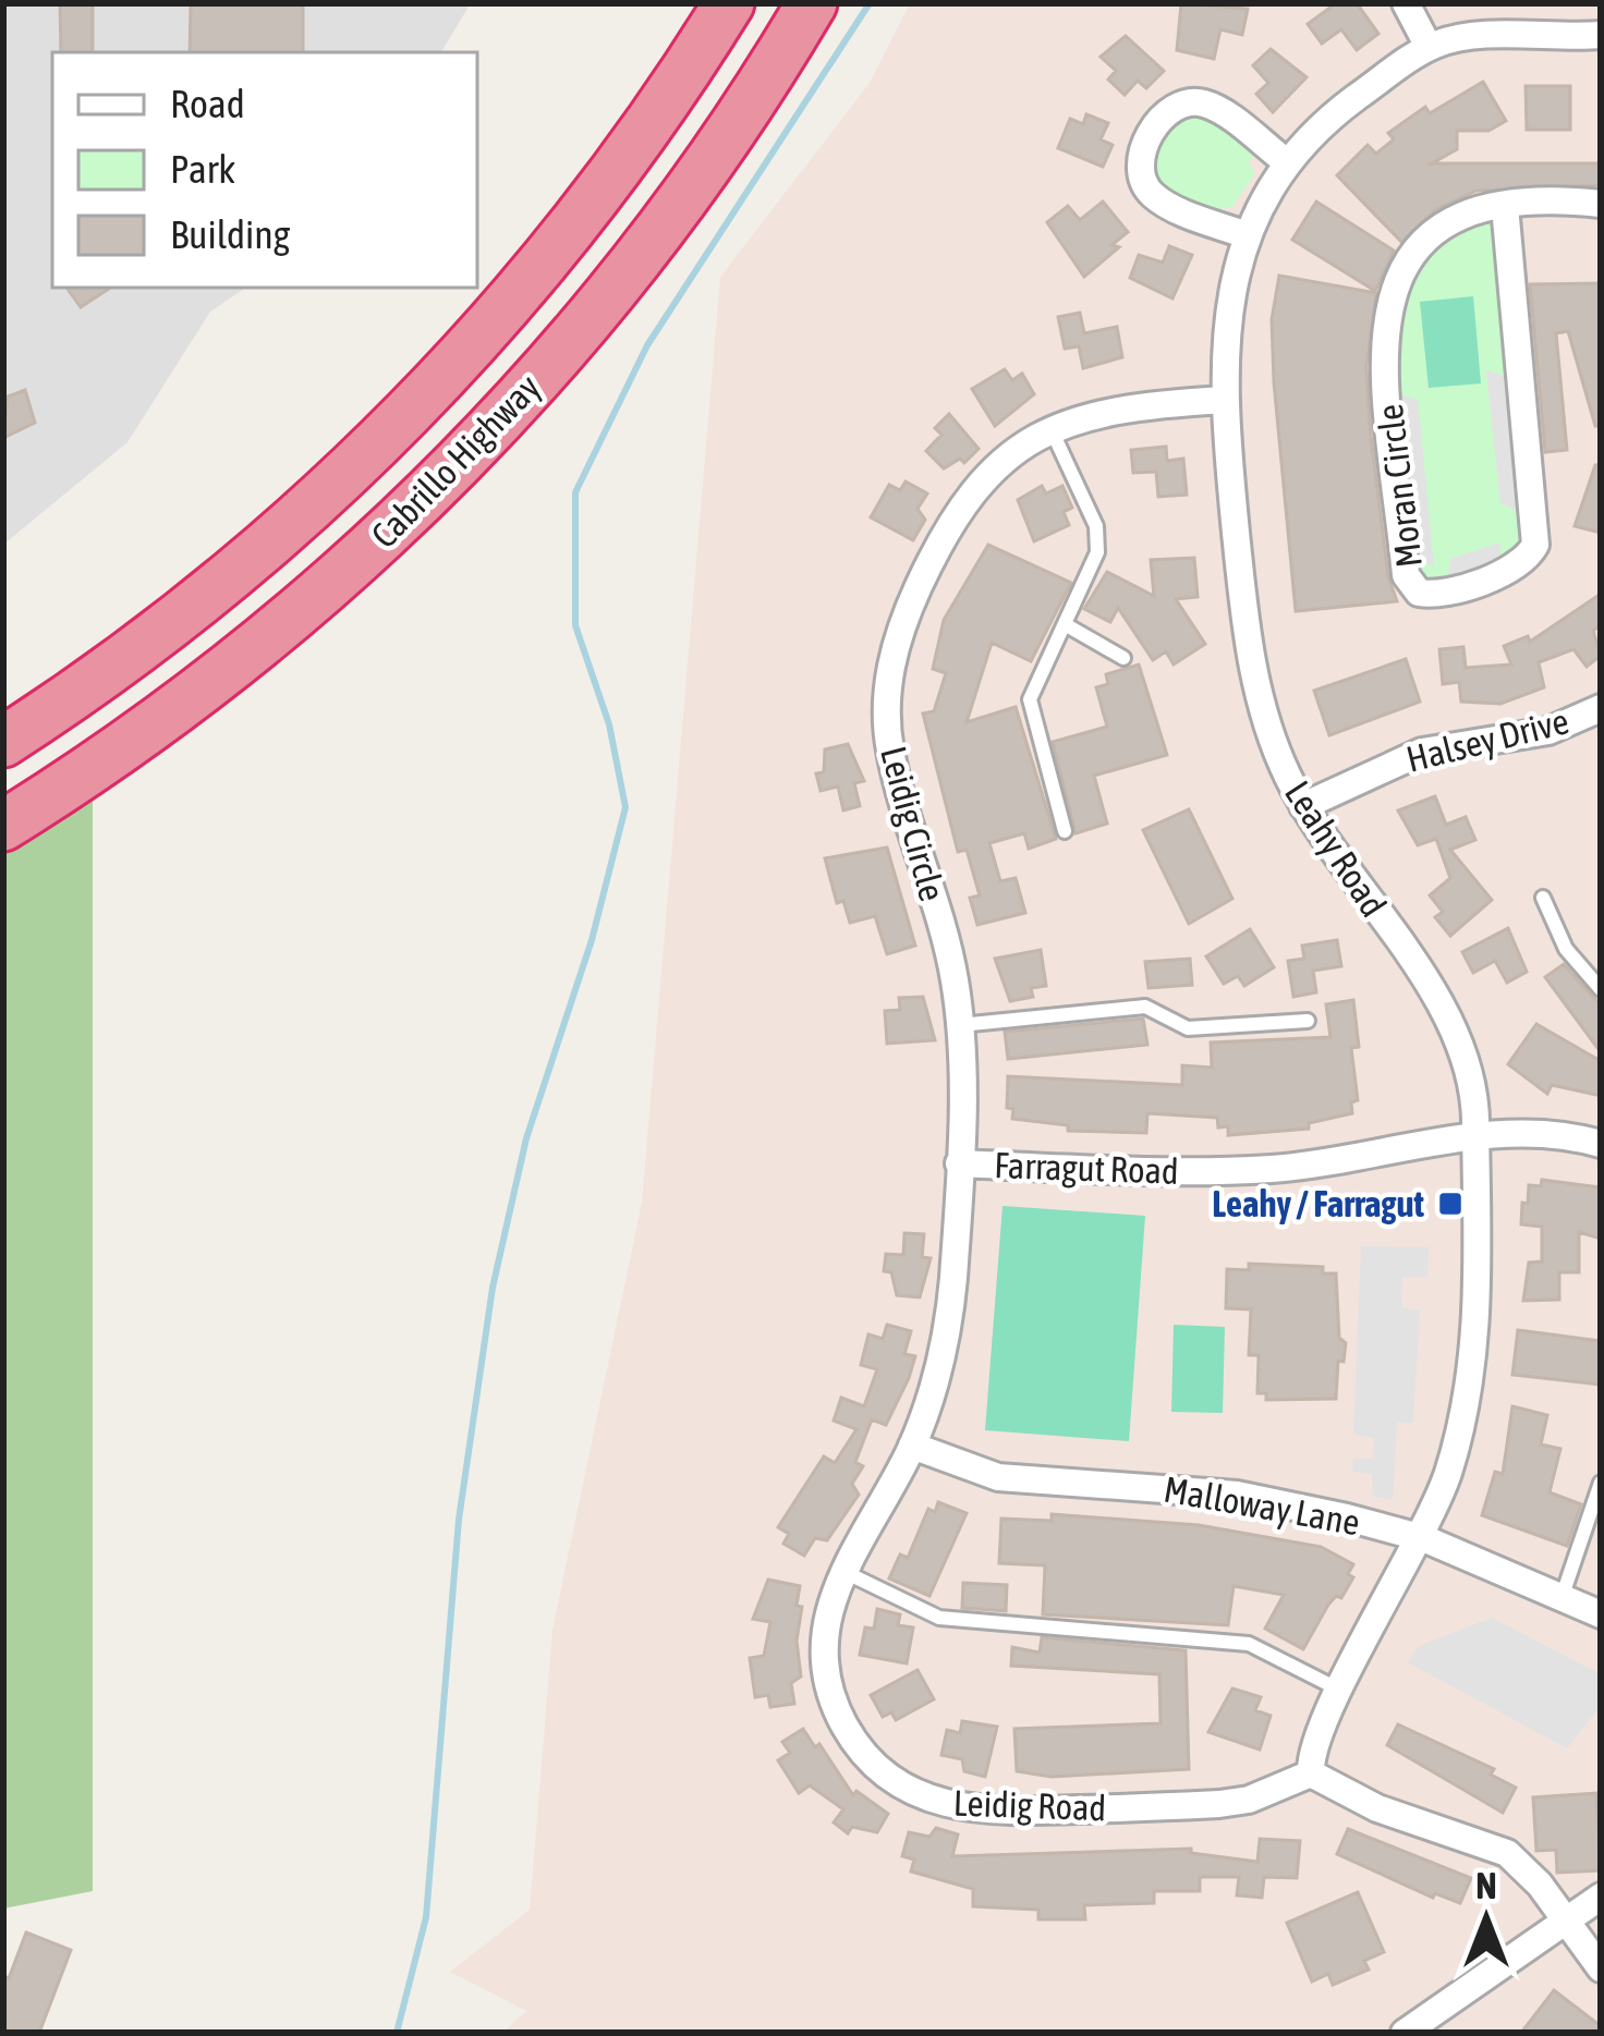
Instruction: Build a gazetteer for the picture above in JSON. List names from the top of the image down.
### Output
{
  "streets": {
    "highway": ["Cabrillo Highway"],
    "street": [
      "Moran Circle",
      "Halsey Drive",
      "Leidig Circle",
      "Leahy Road",
      "Farragut Road",
      "Malloway Lane",
      "Leidig Road"
    ]
  },
  "crossings": [
    ["Halsey Drive", "Leahy Road"],
    ["Leidig Circle", "Leahy Road"],
    ["Leidig Circle", "Farragut Road"],
    ["Leidig Circle", "Malloway Lane"],
    ["Leidig Circle", "Leidig Road"],
    ["Leahy Road", "Farragut Road"],
    ["Leahy Road", "Malloway Lane"],
    ["Leahy Road", "Leidig Road"],
    ["Malloway Lane", "Leidig Road"]
  ],
  "places": {
    "transit": ["Leahy / Farragut"]
  },
  "legend": ["Road", "Park", "Building"],
  "north": "top"
}
